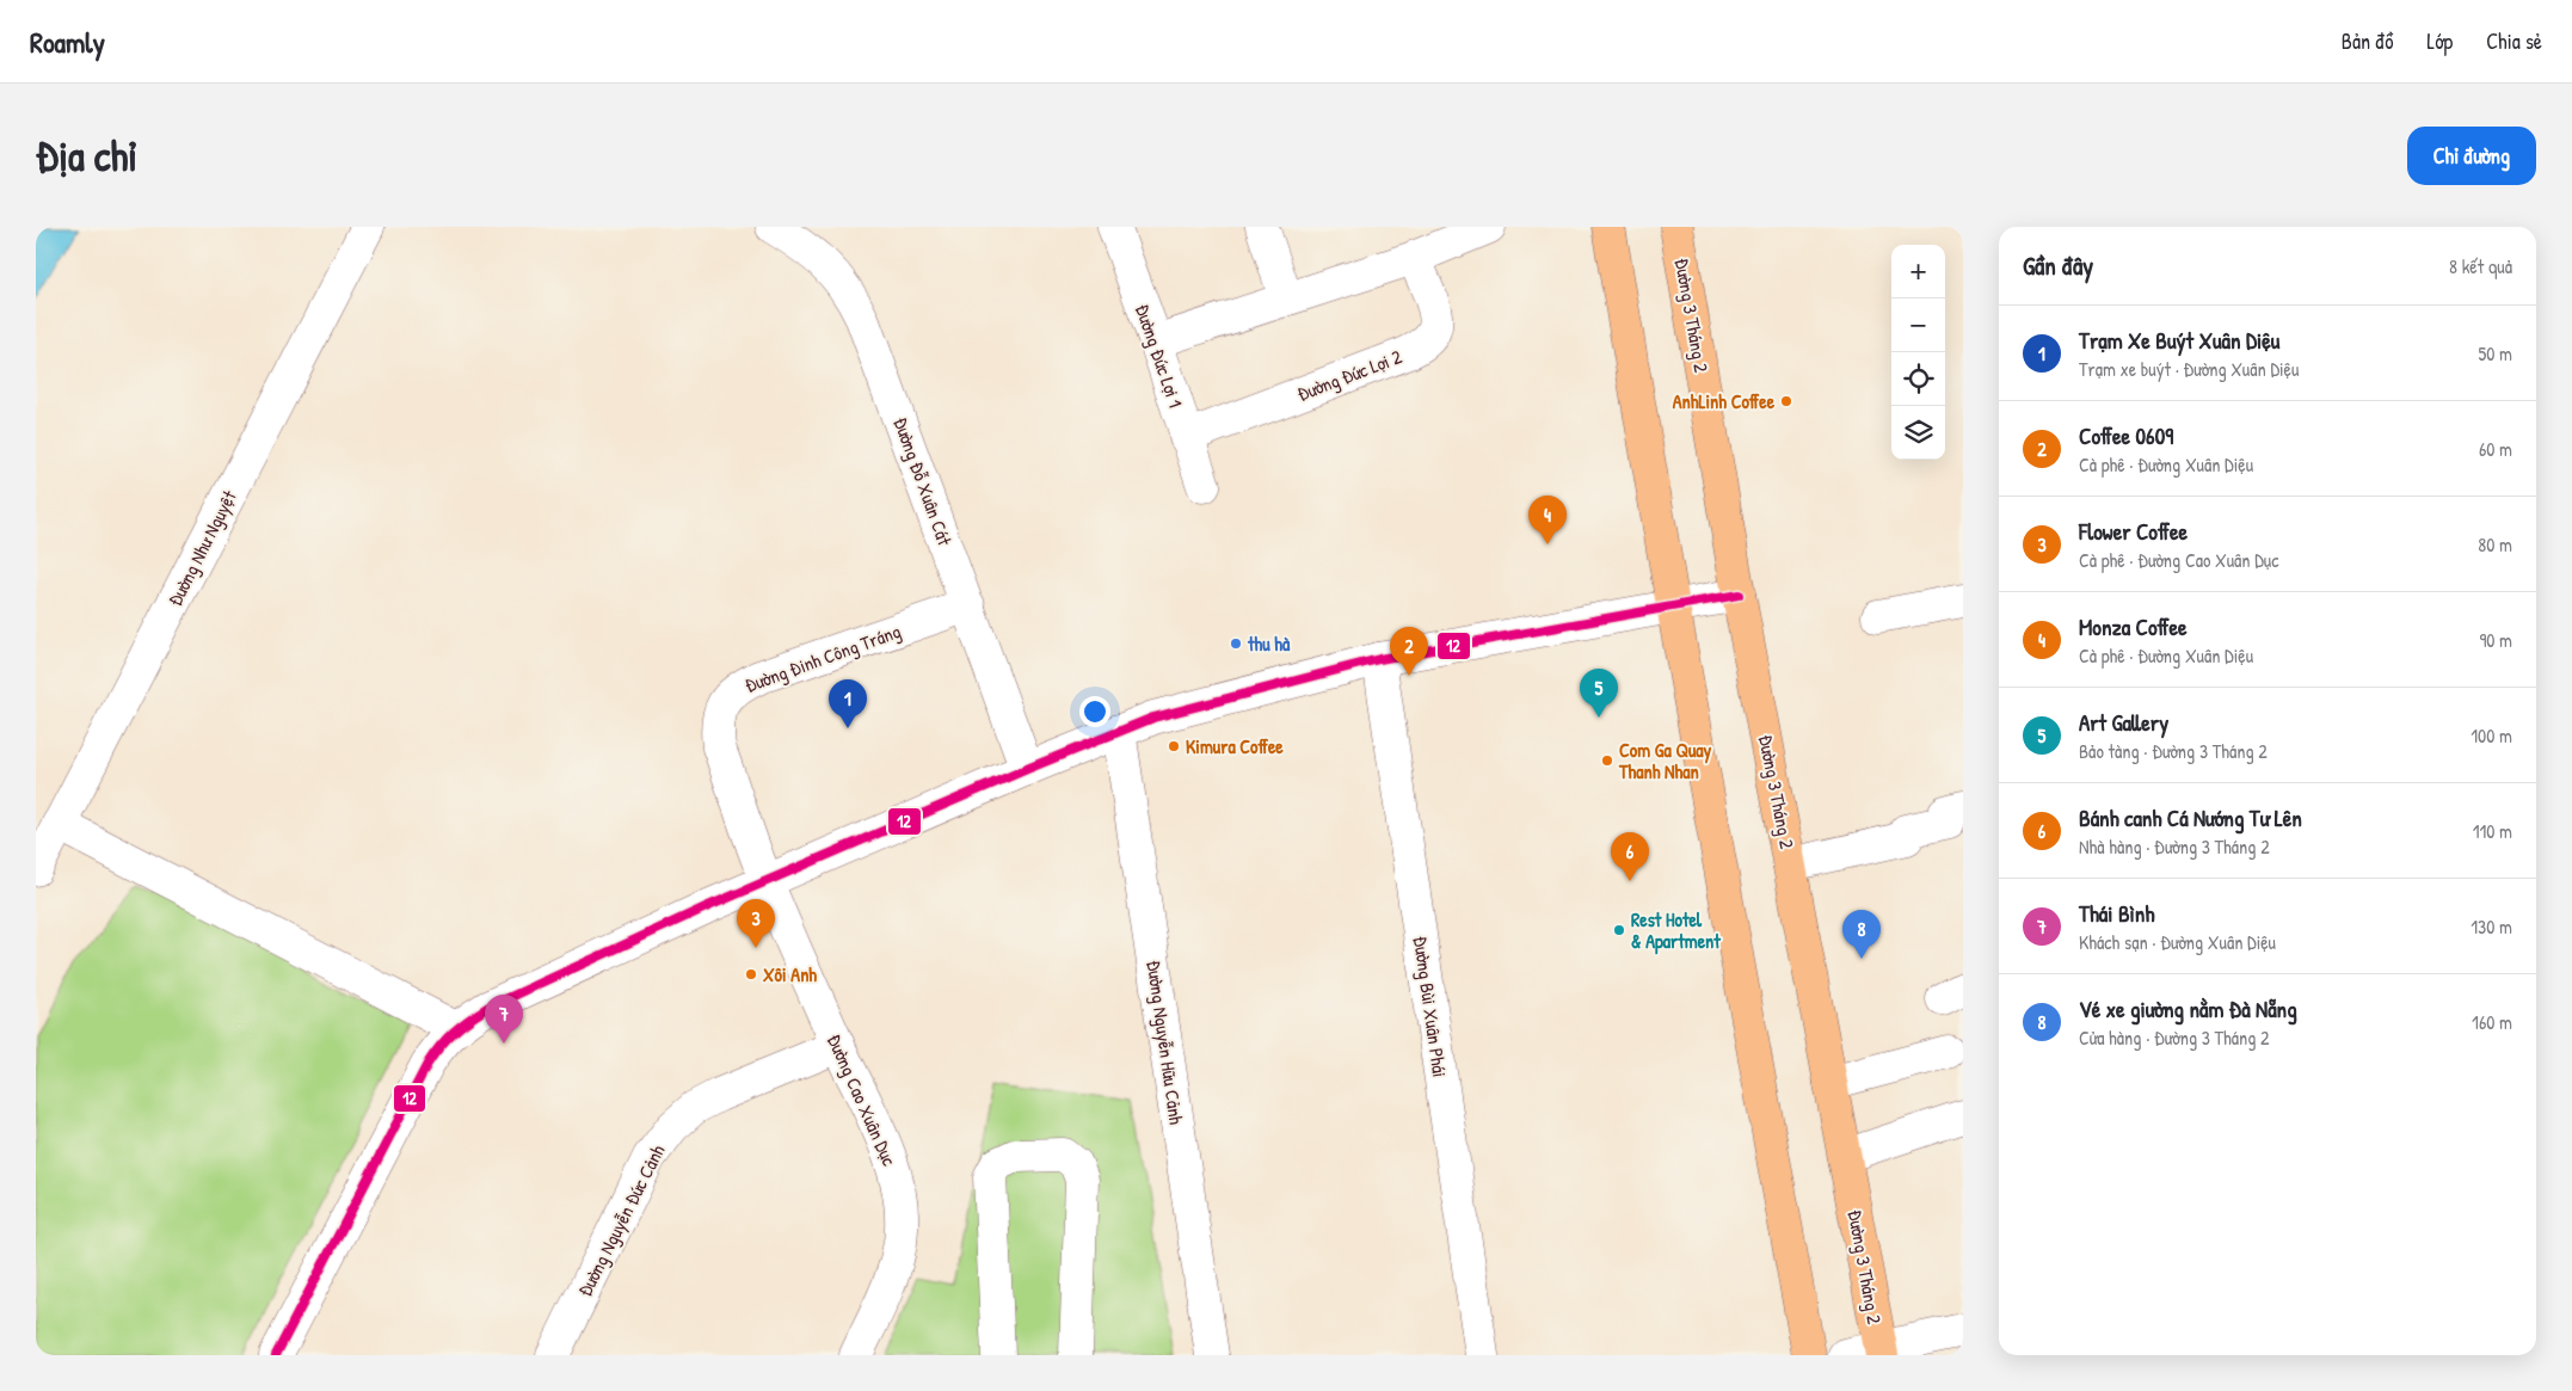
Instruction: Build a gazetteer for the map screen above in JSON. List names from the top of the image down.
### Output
{
  "streets": {
    "main road": ["Đường 3 Tháng 2"],
    "street": [
      "Đường Đức Lợi 1",
      "Đường Đức Lợi 2",
      "Đường Đỗ Xuân Cát",
      "Đường Như Nguyệt",
      "Đường Đinh Công Tráng",
      "Đường Bùi Xuân Phái",
      "Đường Nguyễn Hữu Cảnh",
      "Đường Cao Xuân Dục",
      "Đường Nguyễn Đức Cảnh"
    ]
  },
  "crossings": [
    ["Đường Đức Lợi 1", "Đường Đức Lợi 2"],
    ["Đường Đỗ Xuân Cát", "Đường Đinh Công Tráng"],
    ["Đường Đinh Công Tráng", "Đường Cao Xuân Dục"],
    ["Đường Cao Xuân Dục", "Đường Nguyễn Đức Cảnh"]
  ],
  "places": [
    "AnhLinh Coffee",
    "thu hà",
    "Kimura Coffee",
    "Com Ga Quay Thanh Nhan",
    "Rest Hotel & Apartment",
    "Xôi Anh"
  ],
  "lines": ["transit line 12"],
  "page": {
    "header": "Roamly",
    "nav": ["Bản đồ", "Lớp", "Chia sẻ"],
    "buttons": "Chỉ đường",
    "title": "Địa chỉ",
    "heading": ["Gần đây", "8 kết quả"],
    "map_buttons": ["+", "−"],
    "list": [
      {
        "mark": "1",
        "name": "Trạm Xe Buýt Xuân Diệu",
        "note": "Trạm xe buýt · Đường Xuân Diệu",
        "value": "50 m"
      },
      {
        "mark": "2",
        "name": "Coffee 0609",
        "note": "Cà phê · Đường Xuân Diệu",
        "value": "60 m"
      },
      {
        "mark": "3",
        "name": "Flower Coffee",
        "note": "Cà phê · Đường Cao Xuân Dục",
        "value": "80 m"
      },
      {
        "mark": "4",
        "name": "Monza Coffee",
        "note": "Cà phê · Đường Xuân Diệu",
        "value": "90 m"
      },
      {
        "mark": "5",
        "name": "Art Gallery",
        "note": "Bảo tàng · Đường 3 Tháng 2",
        "value": "100 m"
      },
      {
        "mark": "6",
        "name": "Bánh canh Cá Nướng Tư Lên",
        "note": "Nhà hàng · Đường 3 Tháng 2",
        "value": "110 m"
      },
      {
        "mark": "7",
        "name": "Thái Bình",
        "note": "Khách sạn · Đường Xuân Diệu",
        "value": "130 m"
      },
      {
        "mark": "8",
        "name": "Vé xe giường nằm Đà Nẵng",
        "note": "Cửa hàng · Đường 3 Tháng 2",
        "value": "160 m"
      }
    ],
    "pins": [
      "4",
      "2",
      "5",
      "1",
      "6",
      "3",
      "8",
      "7"
    ]
  }
}
